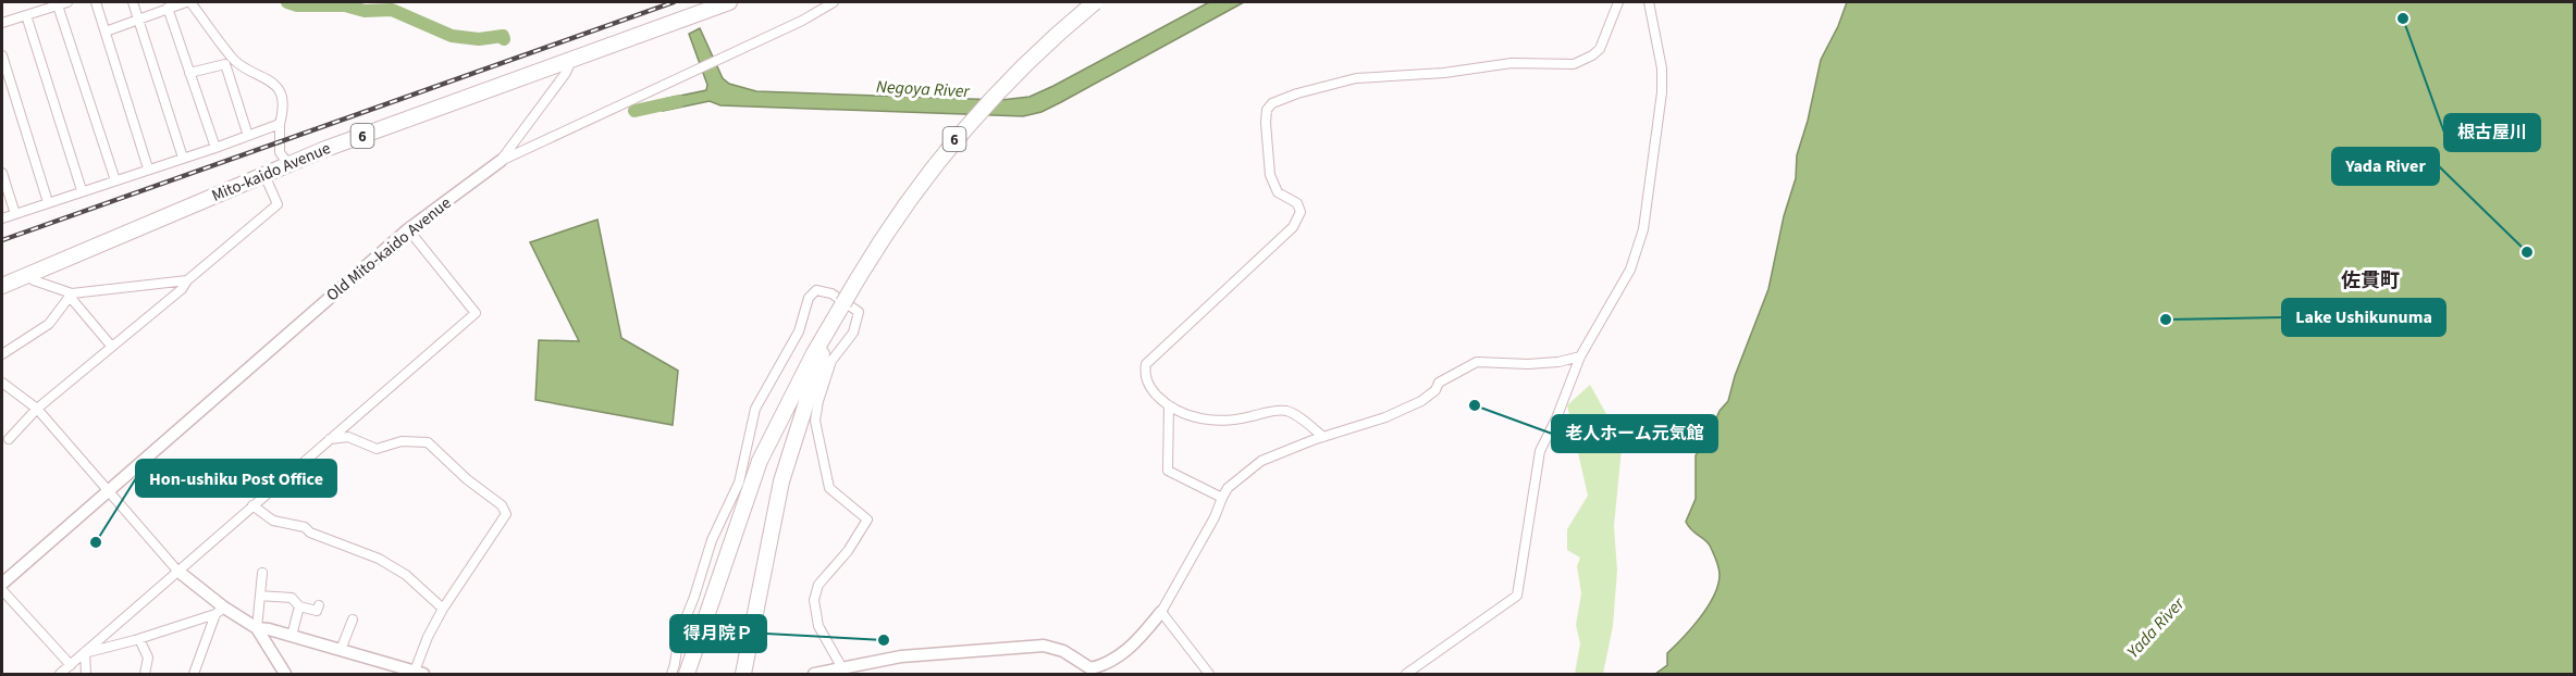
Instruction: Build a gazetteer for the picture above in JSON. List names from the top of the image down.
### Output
{
  "streets": {
    "highway": ["6", "Mito-kaido Avenue"],
    "street": ["Old Mito-kaido Avenue"]
  },
  "districts": ["佐貫町"],
  "water": ["Negoya River", "Yada River"],
  "places": [
    "根古屋川",
    "Yada River",
    "Lake Ushikunuma",
    "老人ホーム元気館",
    "Hon-ushiku Post Office",
    "得月院Ｐ"
  ]
}
